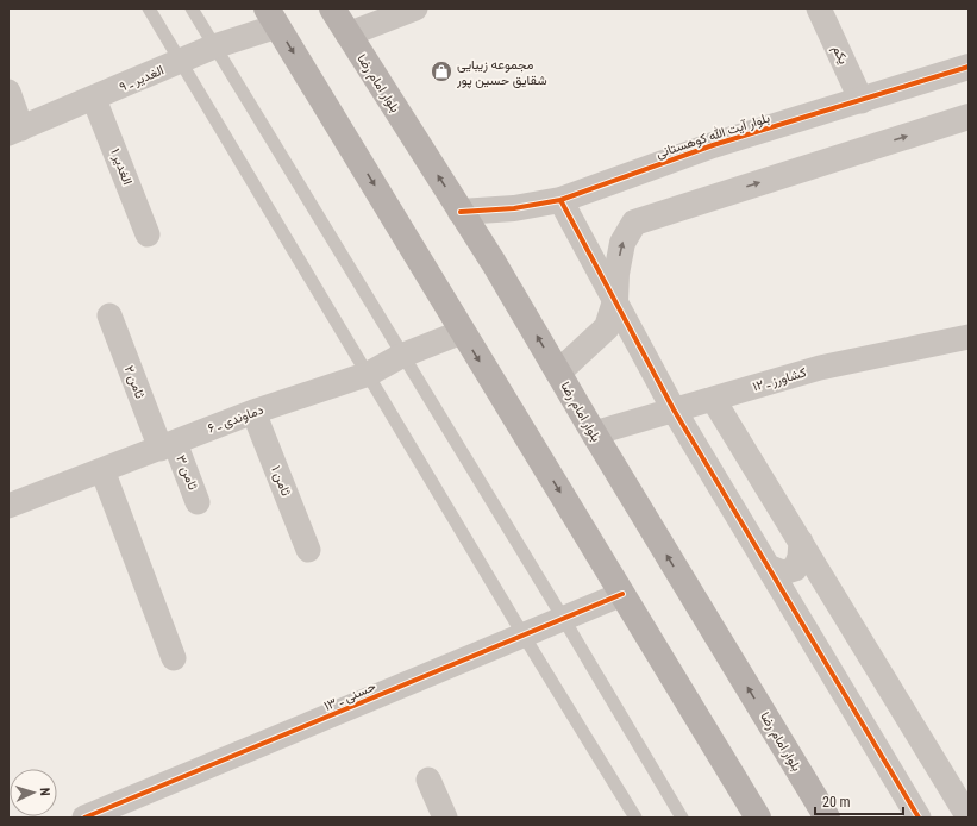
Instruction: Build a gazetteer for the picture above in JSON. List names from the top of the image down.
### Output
{
  "streets": {
    "main road": ["بلوار امام رضا"],
    "street": [
      "یکم",
      "الغدیر ـ ۹",
      "بلوار آیت الله کوهستانی",
      "الغدیر ۱",
      "کشاورز ـ ۱۲",
      "ثامن ۲",
      "دماوندی ـ ۶",
      "ثامن ۳",
      "ثامن ۱",
      "حسنی ـ ۱۳"
    ]
  },
  "crossings": [
    ["یکم", "بلوار آیت الله کوهستانی"],
    ["الغدیر ـ ۹", "الغدیر ۱"],
    ["بلوار امام رضا", "بلوار آیت الله کوهستانی"],
    ["بلوار امام رضا", "کشاورز ـ ۱۲"],
    ["ثامن ۲", "دماوندی ـ ۶"],
    ["ثامن ۲", "ثامن ۳"],
    ["دماوندی ـ ۶", "ثامن ۳"],
    ["دماوندی ـ ۶", "ثامن ۱"]
  ],
  "places": {
    "shop": ["مجموعه زیبایی شقایق حسین پور"]
  },
  "scale_bar": "20 m",
  "north": "right"
}
